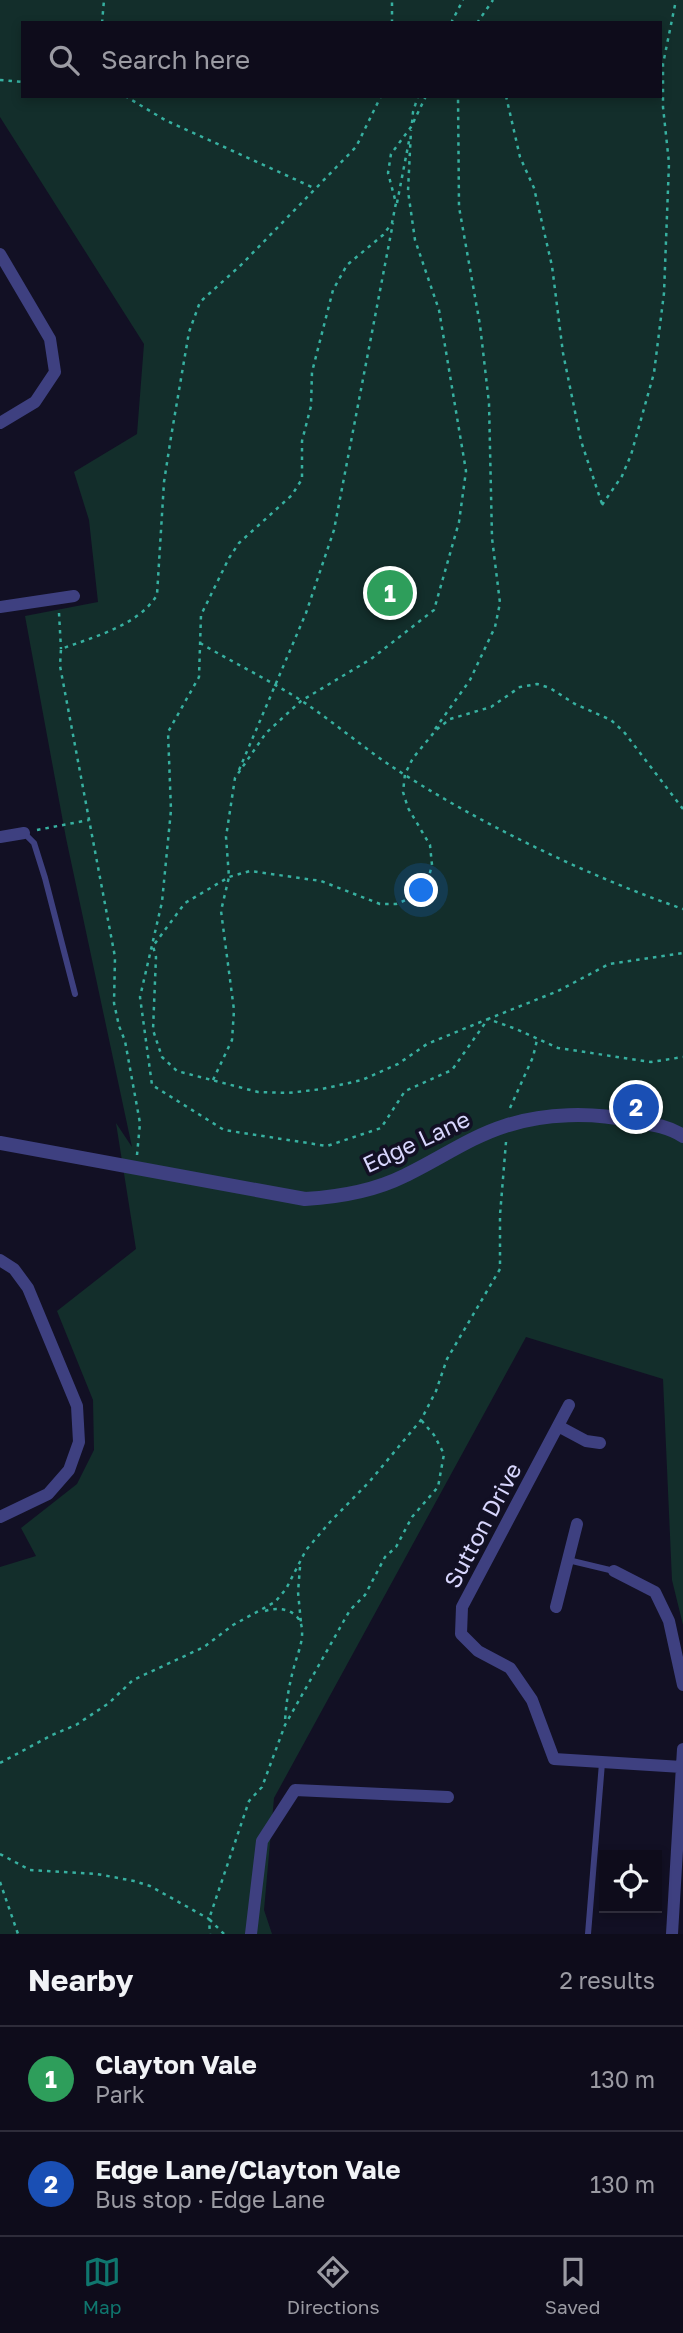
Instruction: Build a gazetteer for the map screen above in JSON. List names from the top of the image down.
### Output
{
  "streets": {
    "street": ["Edge Lane", "Sutton Drive"]
  },
  "page": {
    "search": "Search here",
    "pins": ["1", "2"],
    "heading": ["Nearby", "2 results"],
    "list": [
      {
        "mark": "1",
        "name": "Clayton Vale",
        "note": "Park",
        "value": "130 m"
      },
      {
        "mark": "2",
        "name": "Edge Lane/Clayton Vale",
        "note": "Bus stop · Edge Lane",
        "value": "130 m"
      }
    ],
    "nav": ["Map", "Directions", "Saved"]
  }
}
